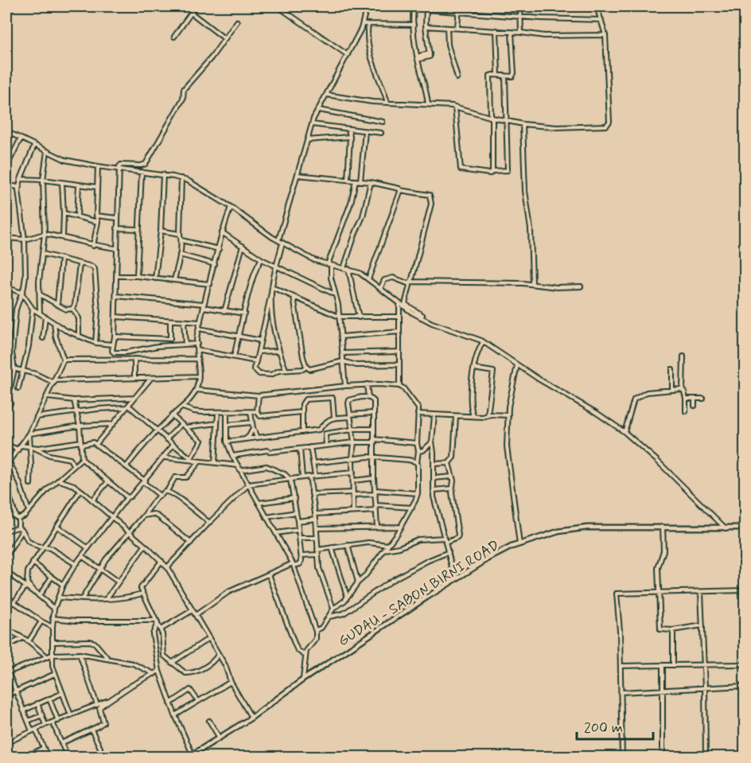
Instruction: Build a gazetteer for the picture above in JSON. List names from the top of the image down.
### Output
{
  "streets": {
    "main road": ["GUDAU - SABON BIRNI ROAD"]
  },
  "scale_bar": "200 m"
}
